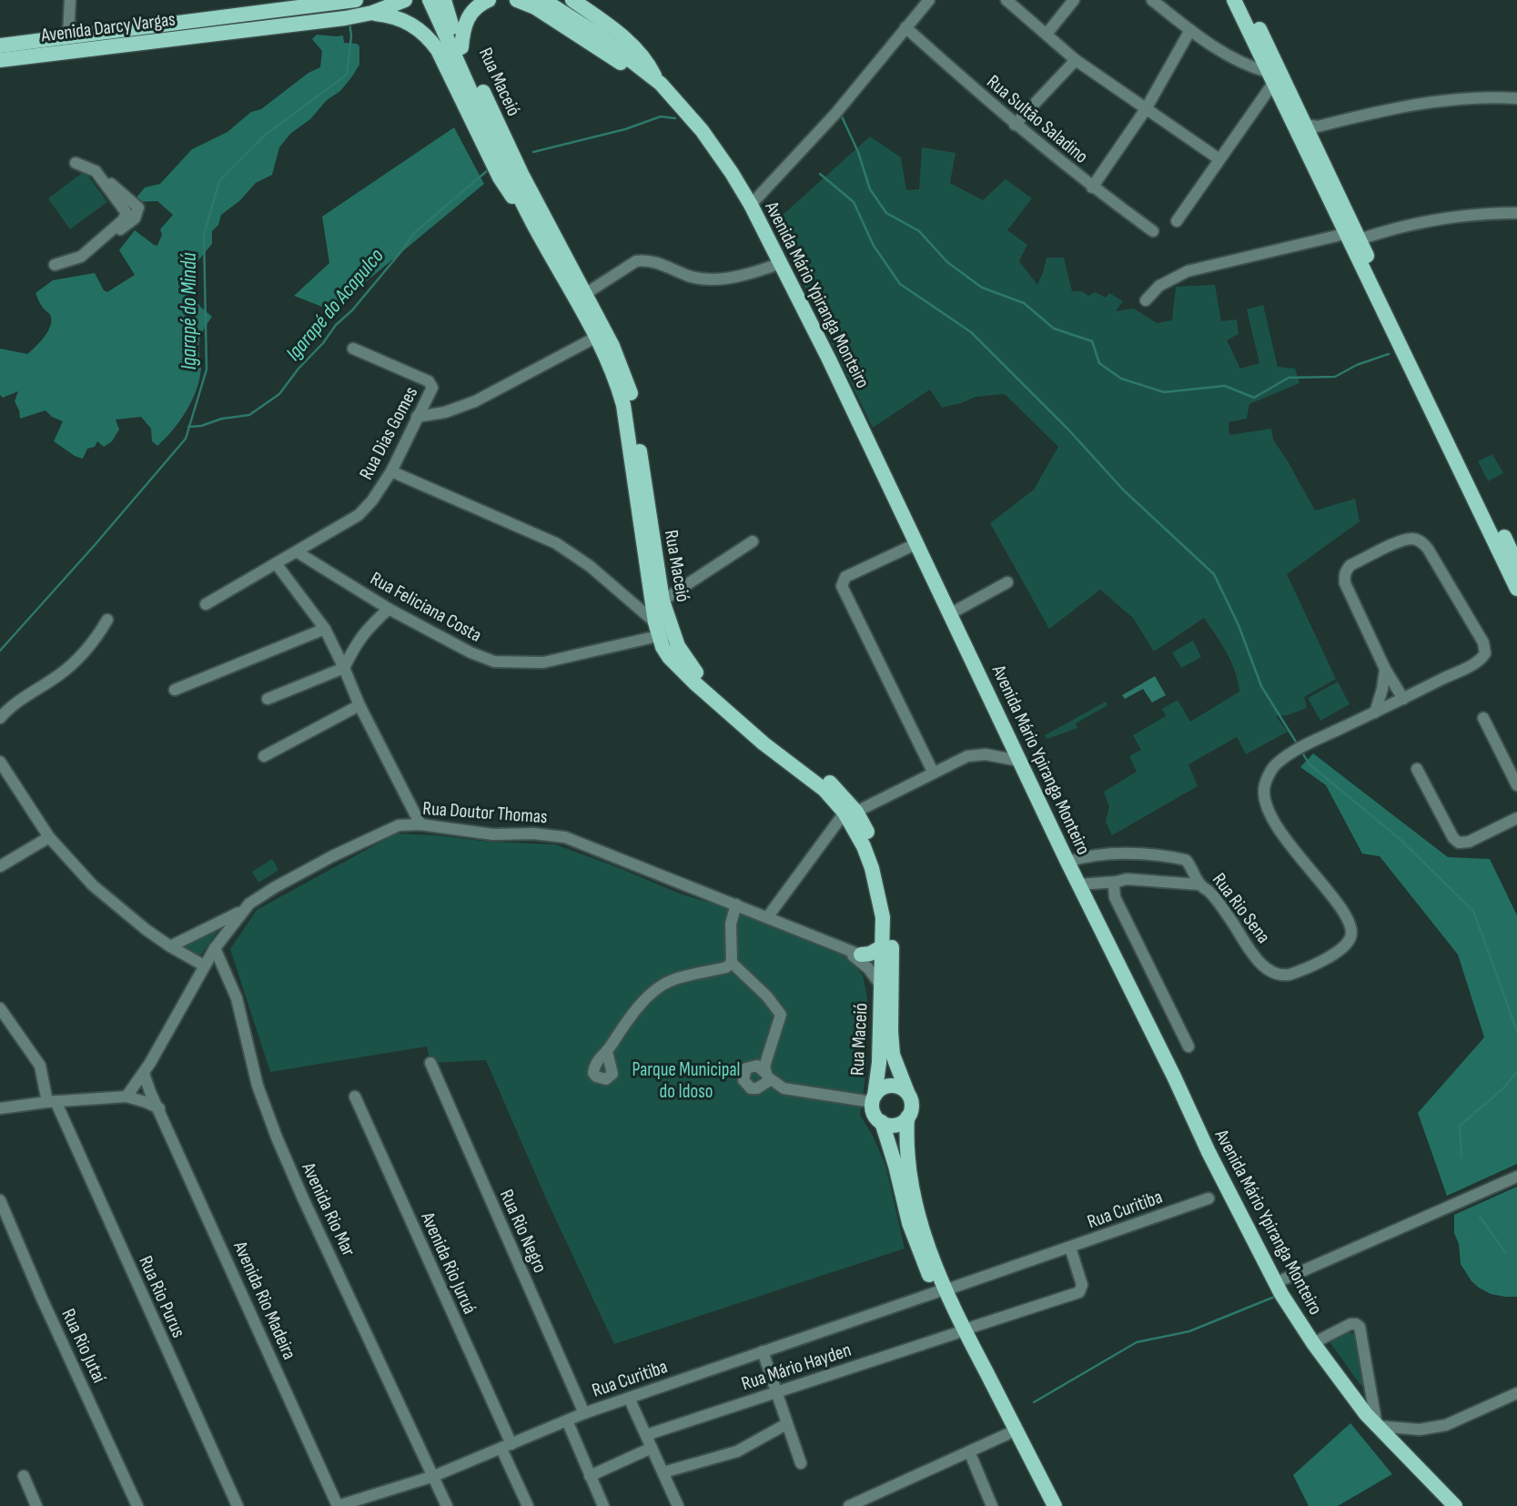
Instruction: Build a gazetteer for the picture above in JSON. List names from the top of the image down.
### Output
{
  "streets": {
    "main road": ["Avenida Darcy Vargas", "Rua Maceió", "Avenida Mário Ypiranga Monteiro"],
    "street": [
      "Rua Sultão Saladino",
      "Rua Dias Gomes",
      "Rua Feliciana Costa",
      "Rua Doutor Thomas",
      "Rua Rio Sena",
      "Avenida Rio Mar",
      "Rua Curitiba",
      "Rua Rio Negro",
      "Avenida Rio Juruá",
      "Rua Rio Purus",
      "Avenida Rio Madeira",
      "Rua Rio Jutaí",
      "Rua Mário Hayden"
    ]
  },
  "crossings": [
    ["Rua Maceió", "Rua Feliciana Costa"],
    ["Rua Maceió", "Rua Doutor Thomas"],
    ["Avenida Mário Ypiranga Monteiro", "Rua Rio Sena"],
    ["Rua Dias Gomes", "Rua Feliciana Costa"],
    ["Rua Doutor Thomas", "Avenida Rio Mar"],
    ["Rua Doutor Thomas", "Avenida Rio Madeira"],
    ["Avenida Rio Mar", "Rua Curitiba"],
    ["Rua Curitiba", "Rua Rio Negro"],
    ["Rua Curitiba", "Avenida Rio Juruá"],
    ["Rua Curitiba", "Avenida Rio Madeira"],
    ["Rua Curitiba", "Rua Mário Hayden"]
  ],
  "water": ["Igarapé do Acapulco", "Igarapé do Mindú"],
  "parks": ["Parque Municipal do Idoso"]
}
